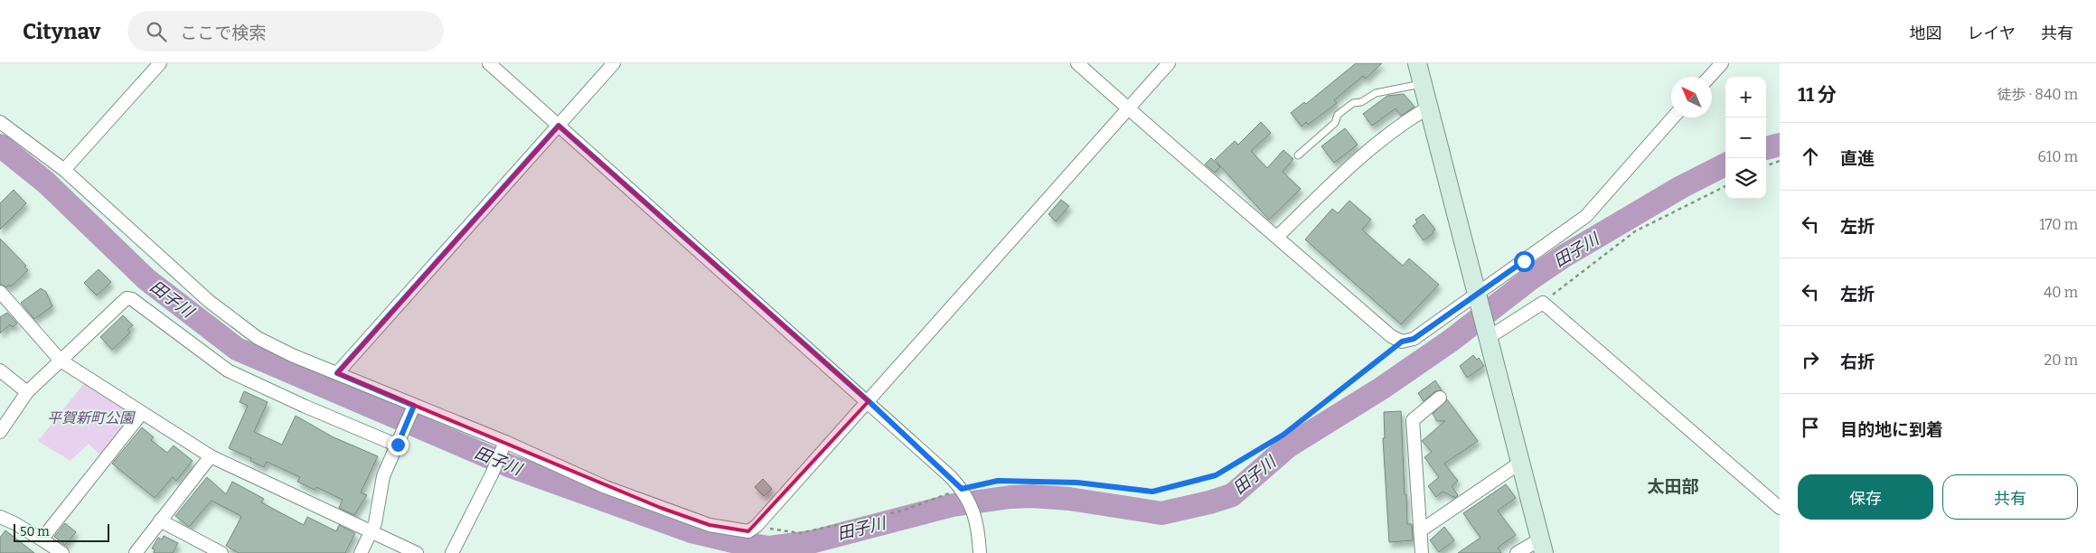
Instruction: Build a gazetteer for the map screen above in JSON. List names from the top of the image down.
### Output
{
  "districts": ["太田部"],
  "water": ["田子川"],
  "parks": ["平賀新町公園"],
  "scale_bar": "50 m",
  "north": "top left",
  "page": {
    "header": "Citynav",
    "search": "ここで検索",
    "nav": ["地図", "レイヤ", "共有"],
    "heading": ["11 分", "徒歩 · 840 m"],
    "map_buttons": ["+", "−"],
    "list": [
      ["直進", "610 m"],
      ["左折", "170 m"],
      ["左折", "40 m"],
      ["右折", "20 m"],
      "目的地に到着"
    ],
    "buttons": ["保存", "共有"],
    "scale": "50 m"
  }
}
